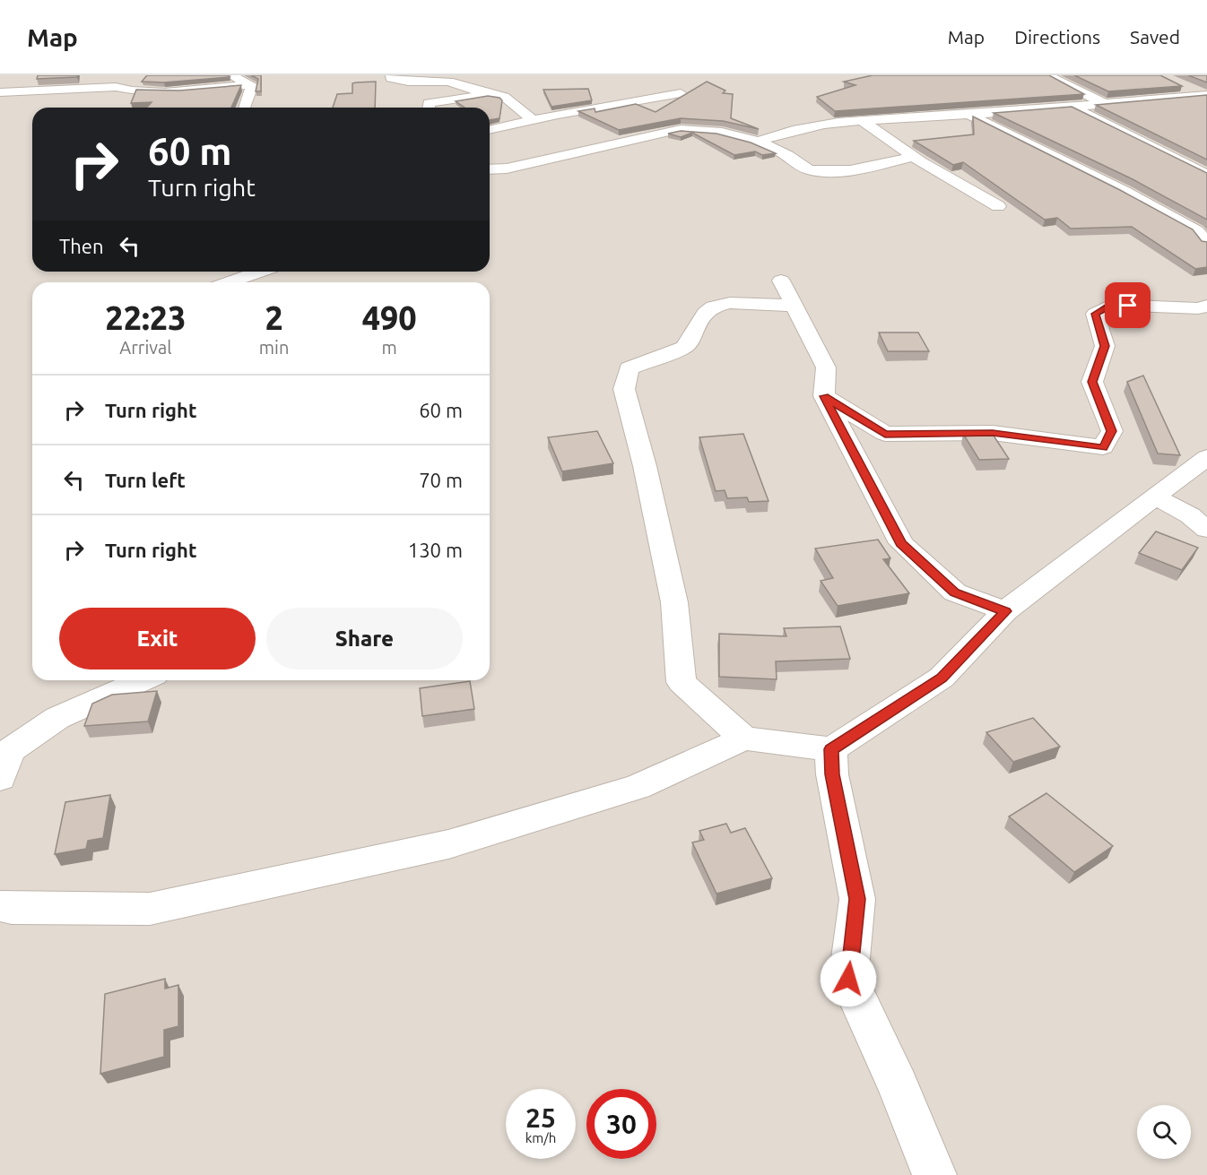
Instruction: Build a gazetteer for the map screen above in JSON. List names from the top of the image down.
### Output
{
  "page": {
    "header": "Map",
    "nav": ["Map", "Directions", "Saved"],
    "turn": ["60 m", "Turn right"],
    "then": "Then",
    "eta": [
      "22:23",
      "Arrival",
      "2",
      "min",
      "490",
      "m"
    ],
    "list": [
      {
        "name": "Turn right",
        "value": "60 m"
      },
      {
        "name": "Turn left",
        "value": "70 m"
      },
      {
        "name": "Turn right",
        "value": "130 m"
      }
    ],
    "buttons": ["Exit", "Share"],
    "speed": "25 km/h",
    "limit": "30"
  }
}
